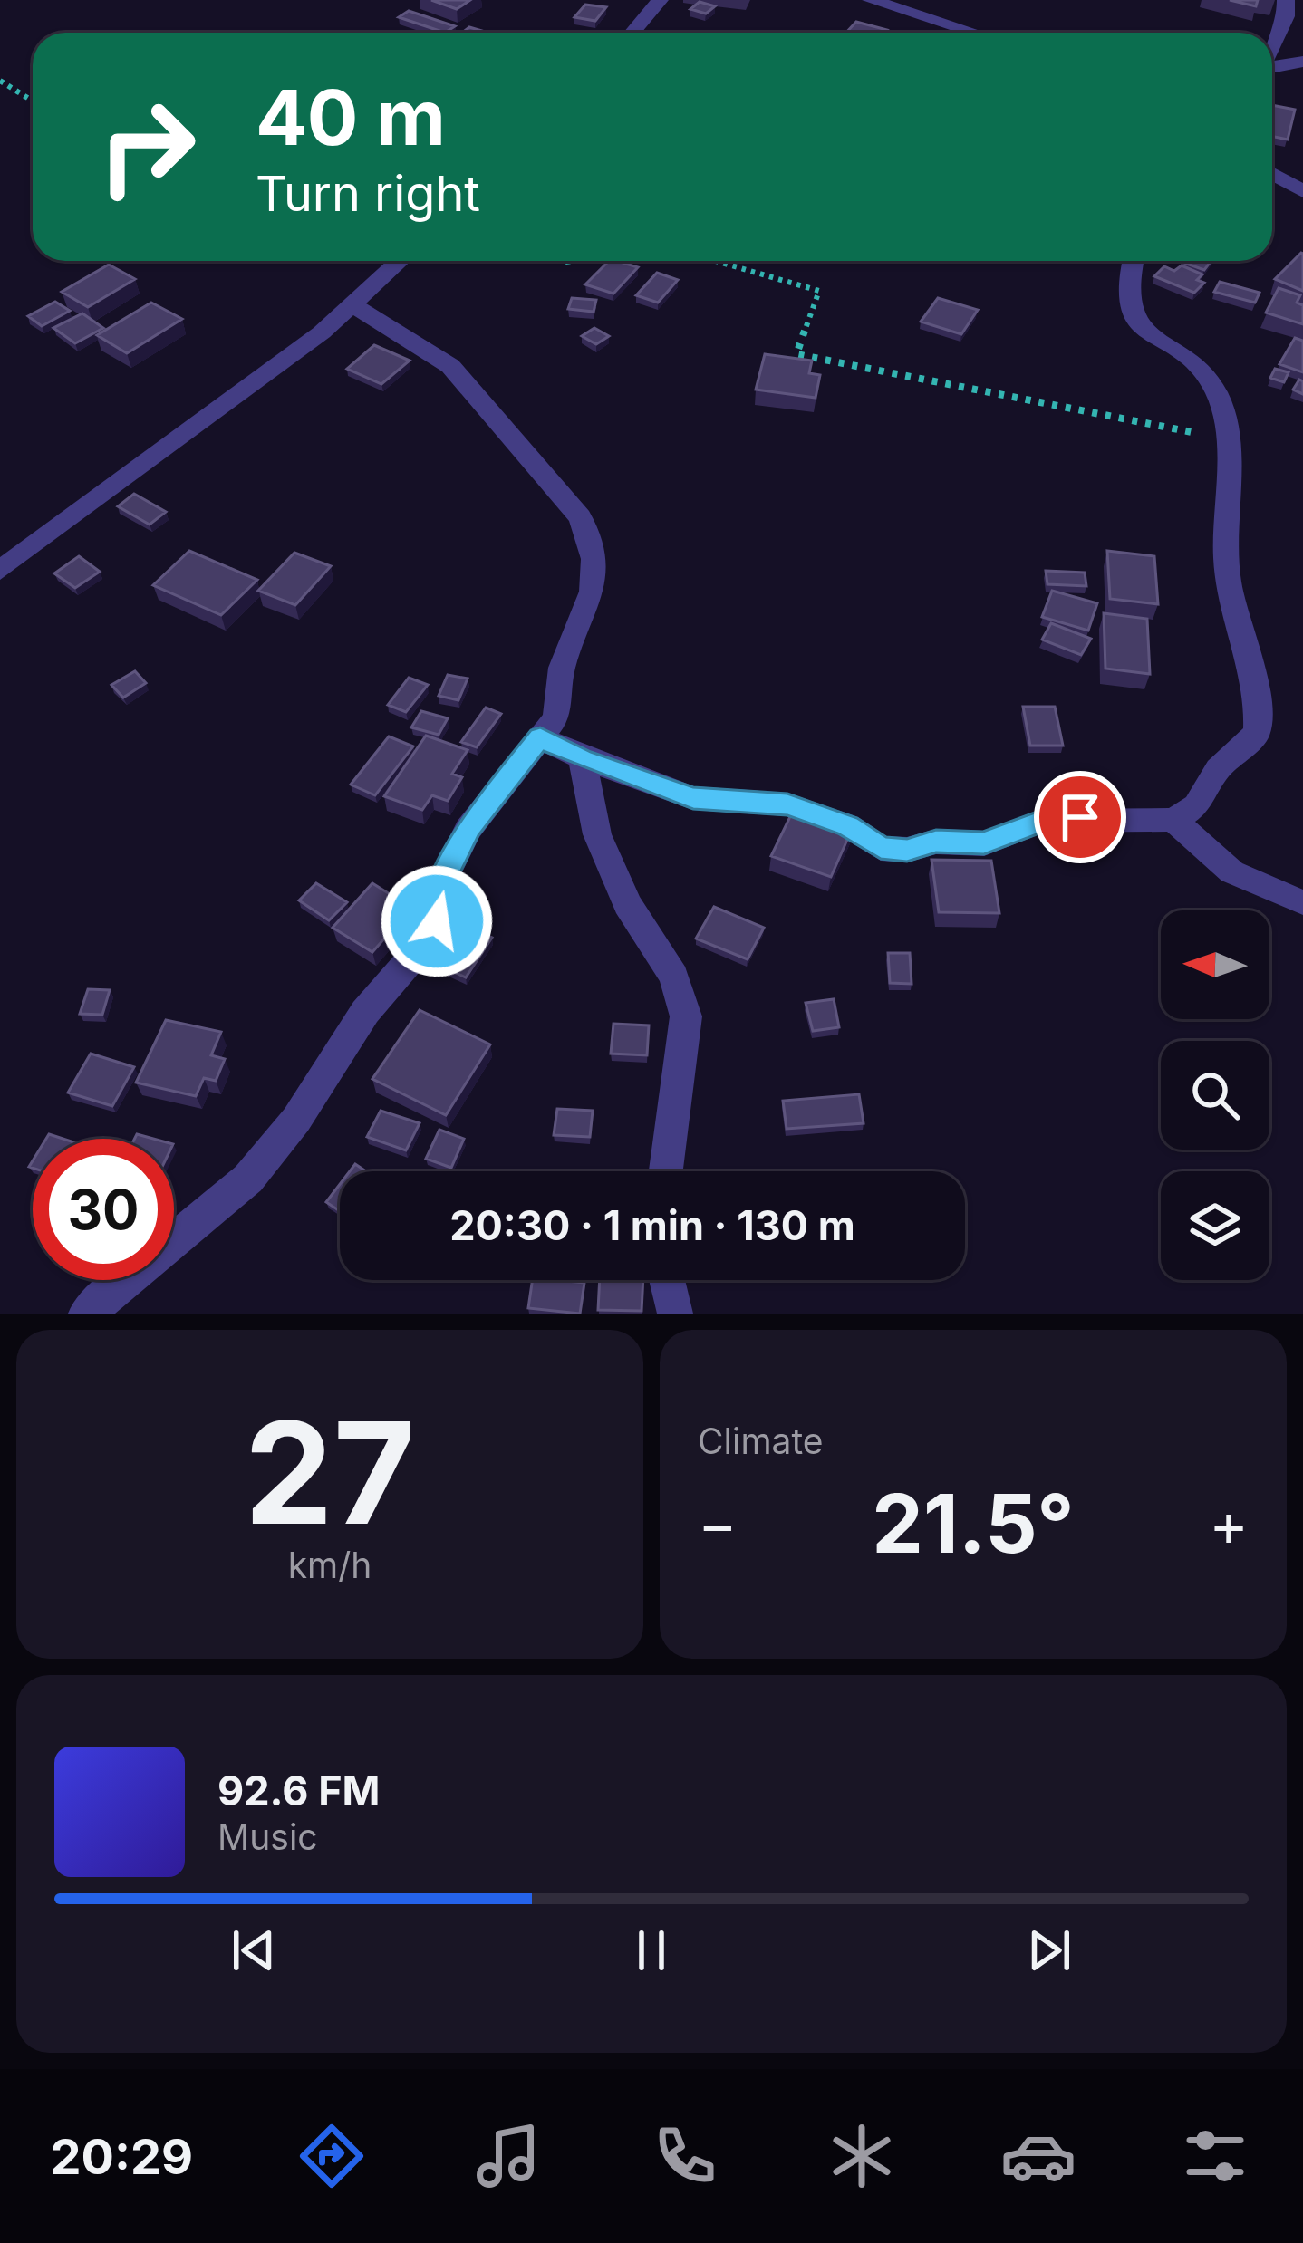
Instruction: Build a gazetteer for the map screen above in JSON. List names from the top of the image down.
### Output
{
  "north": "left",
  "page": {
    "turn": ["40 m", "Turn right"],
    "limit": "30",
    "trip": "20:30 · 1 min · 130 m",
    "tile": [
      ["27", "km/h"],
      "Climate"
    ],
    "heat": ["−", "21.5°", "+"],
    "song": ["92.6 FM", "Music"],
    "tabs": "20:29"
  }
}
